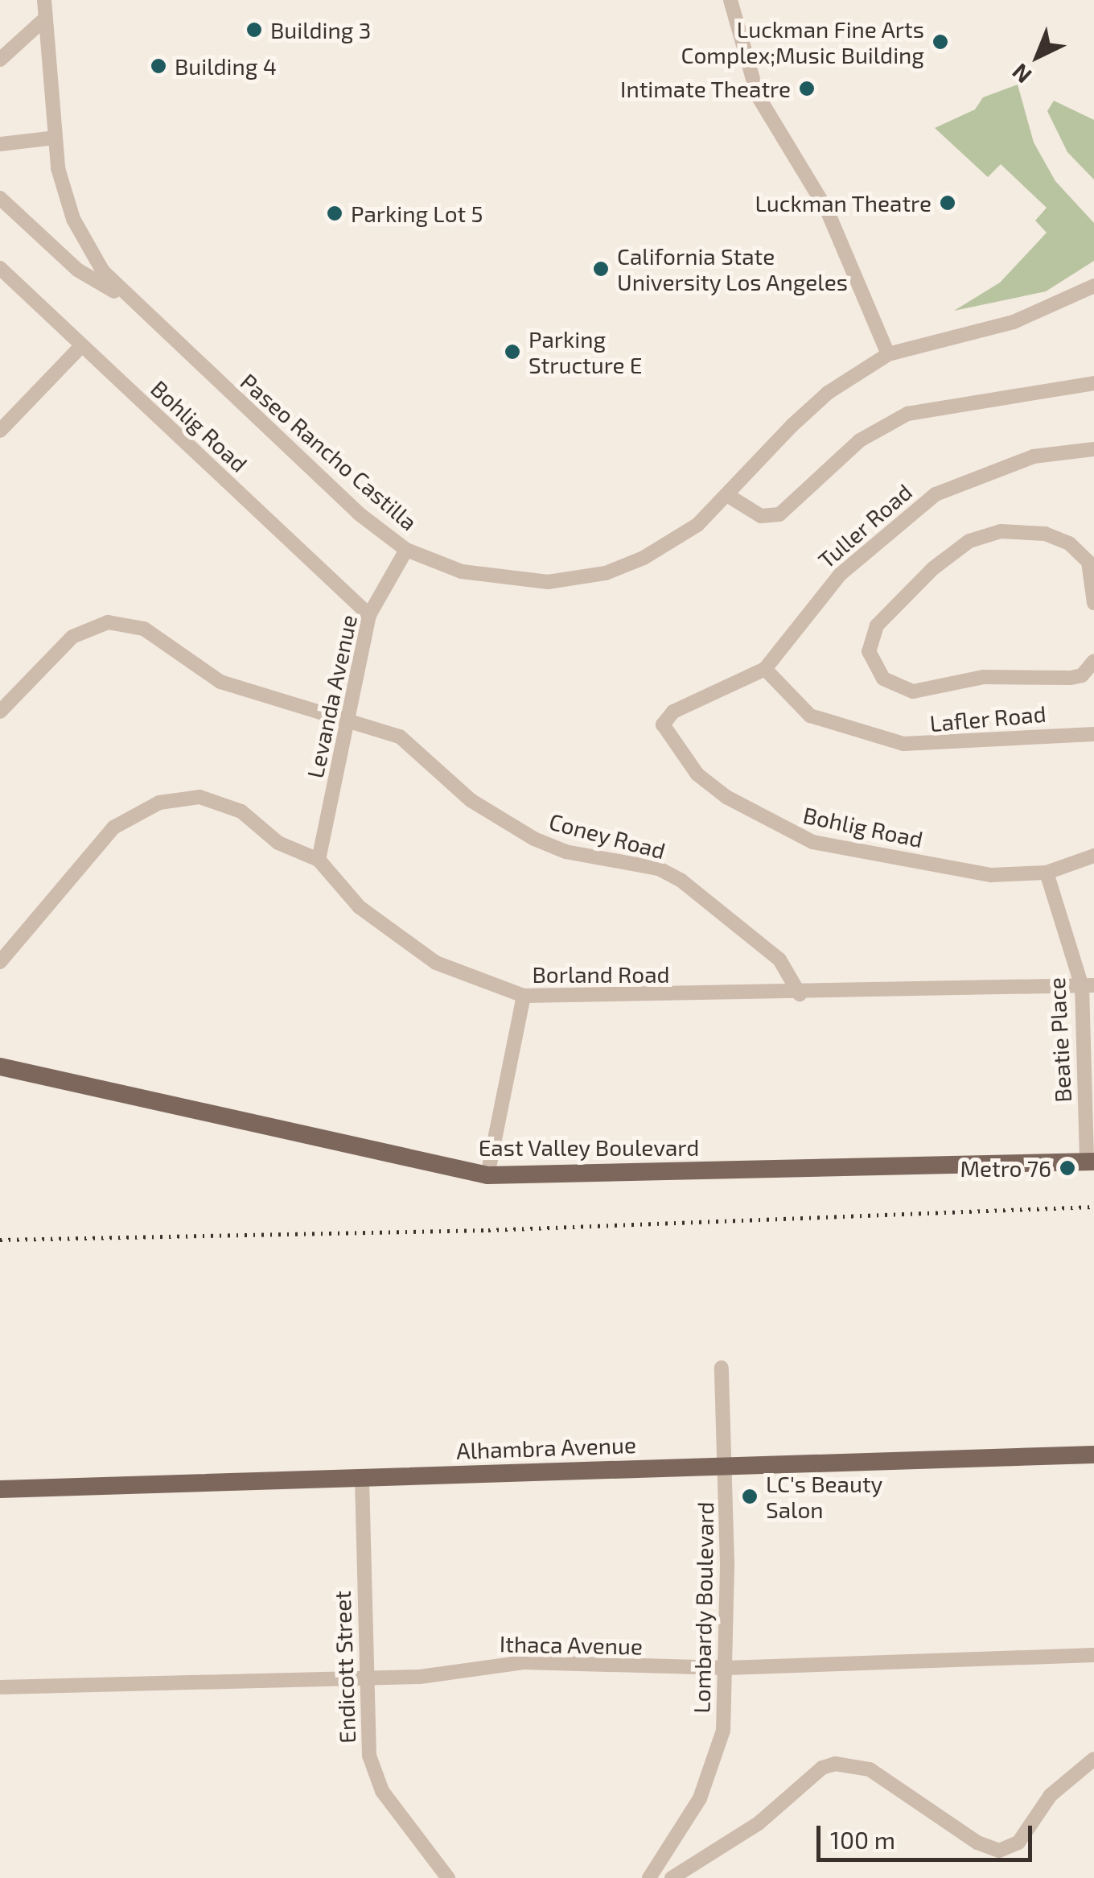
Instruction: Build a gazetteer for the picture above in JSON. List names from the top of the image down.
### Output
{
  "streets": {
    "main road": ["East Valley Boulevard", "Alhambra Avenue"],
    "street": [
      "Bohlig Road",
      "Paseo Rancho Castilla",
      "Tuller Road",
      "Levanda Avenue",
      "Lafler Road",
      "Coney Road",
      "Borland Road",
      "Beatie Place",
      "Lombardy Boulevard",
      "Ithaca Avenue",
      "Endicott Street"
    ]
  },
  "crossings": [
    ["Bohlig Road", "Tuller Road"],
    ["Bohlig Road", "Levanda Avenue"],
    ["Bohlig Road", "Beatie Place"],
    ["Paseo Rancho Castilla", "Levanda Avenue"],
    ["Tuller Road", "Lafler Road"],
    ["Levanda Avenue", "Coney Road"],
    ["Levanda Avenue", "Borland Road"],
    ["Coney Road", "Borland Road"],
    ["Borland Road", "Beatie Place"],
    ["Beatie Place", "East Valley Boulevard"],
    ["Alhambra Avenue", "Lombardy Boulevard"],
    ["Alhambra Avenue", "Endicott Street"],
    ["Lombardy Boulevard", "Ithaca Avenue"],
    ["Ithaca Avenue", "Endicott Street"]
  ],
  "places": [
    "Building 3",
    "Luckman Fine Arts Complex;Music Building",
    "Building 4",
    "Intimate Theatre",
    "Luckman Theatre",
    "Parking Lot 5",
    "California State University Los Angeles",
    "Parking Structure E",
    "Metro 76",
    "LC's Beauty Salon"
  ],
  "scale_bar": "100 m",
  "north": "bottom left"
}
